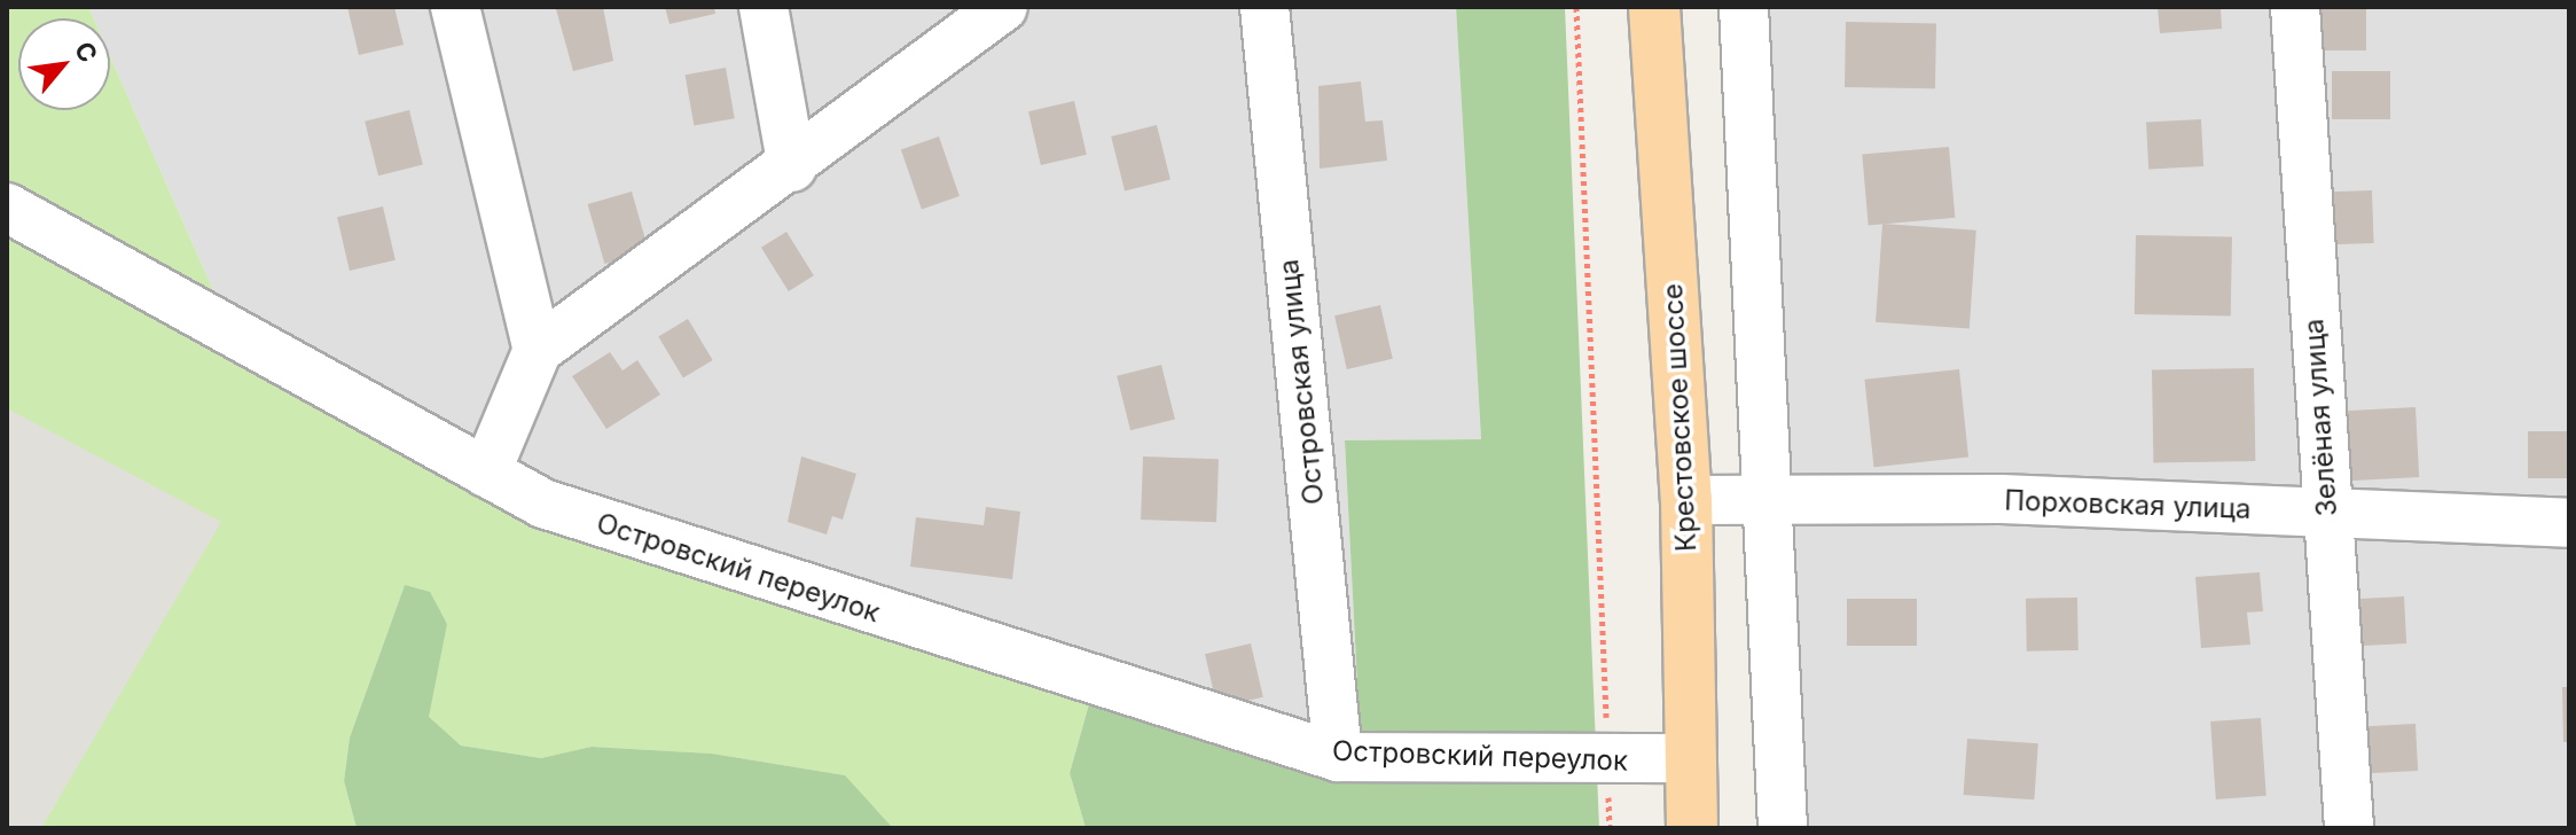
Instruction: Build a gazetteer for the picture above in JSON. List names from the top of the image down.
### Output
{
  "streets": {
    "main road": ["Крестовское шоссе"],
    "street": [
      "Островская улица",
      "Зелёная улица",
      "Порховская улица",
      "Островский переулок"
    ]
  },
  "crossings": [
    ["Островская улица", "Островский переулок"],
    ["Крестовское шоссе", "Порховская улица"],
    ["Крестовское шоссе", "Островский переулок"],
    ["Зелёная улица", "Порховская улица"]
  ],
  "north": "top right"
}
